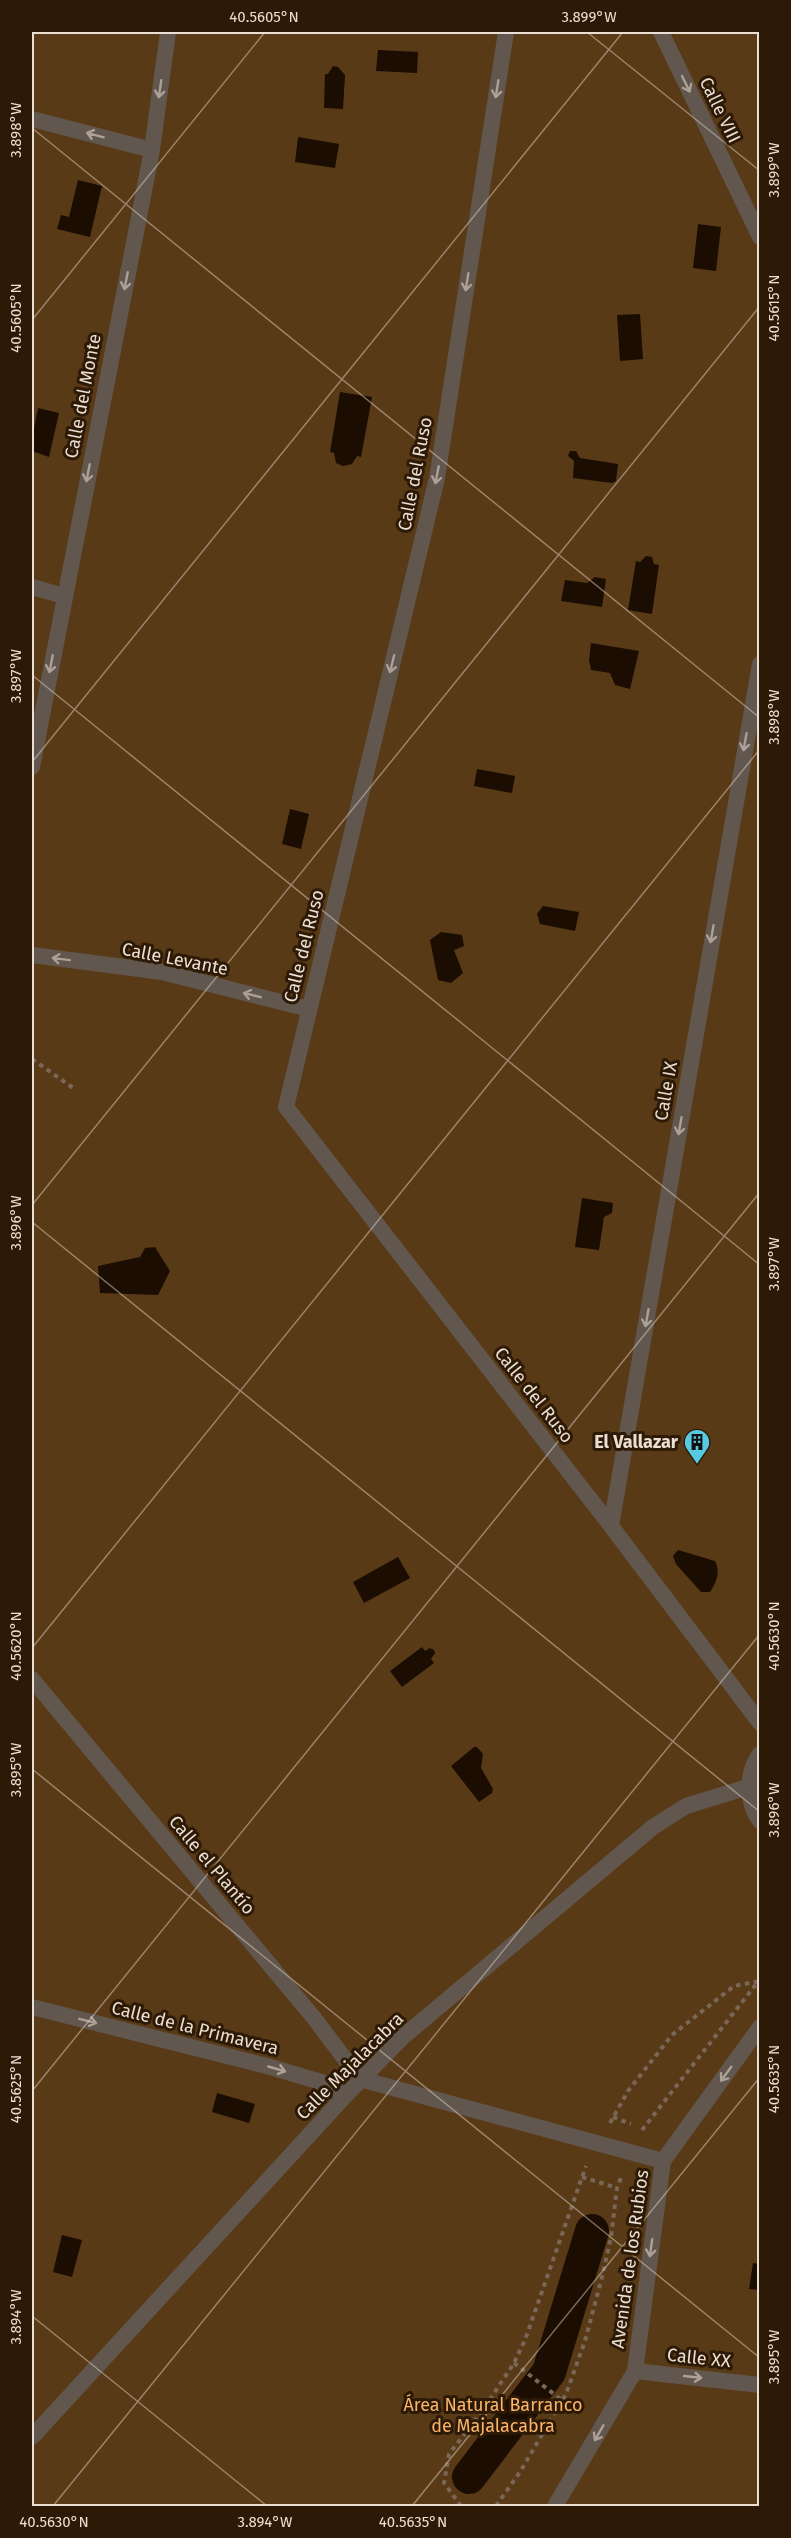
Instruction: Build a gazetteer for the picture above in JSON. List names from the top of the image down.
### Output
{
  "streets": {
    "street": [
      "Calle VIII",
      "Calle del Monte",
      "Calle del Ruso",
      "Calle Levante",
      "Calle IX",
      "Calle el Plantío",
      "Calle de la Primavera",
      "Calle Majalacabra",
      "Avenida de los Rubios",
      "Calle XX"
    ]
  },
  "crossings": [
    ["Calle del Ruso", "Calle Levante"],
    ["Calle del Ruso", "Calle IX"],
    ["Calle el Plantío", "Calle Majalacabra"],
    ["Calle de la Primavera", "Calle Majalacabra"],
    ["Avenida de los Rubios", "Calle XX"]
  ],
  "one_way": [
    "Calle VIII",
    "Calle del Monte",
    "Calle del Ruso",
    "Calle Levante",
    "Calle IX",
    "Calle de la Primavera",
    "Avenida de los Rubios",
    "Calle XX"
  ],
  "parks": ["Área Natural Barranco de Majalacabra"],
  "places": {
    "building": ["El Vallazar"]
  },
  "coordinates": [
    "40.5605°N",
    "3.899°W",
    "3.898°W",
    "40.5615°N",
    "3.897°W",
    "3.896°W",
    "40.5630°N",
    "40.5620°N",
    "3.895°W",
    "40.5635°N",
    "40.5625°N",
    "3.894°W"
  ]
}
